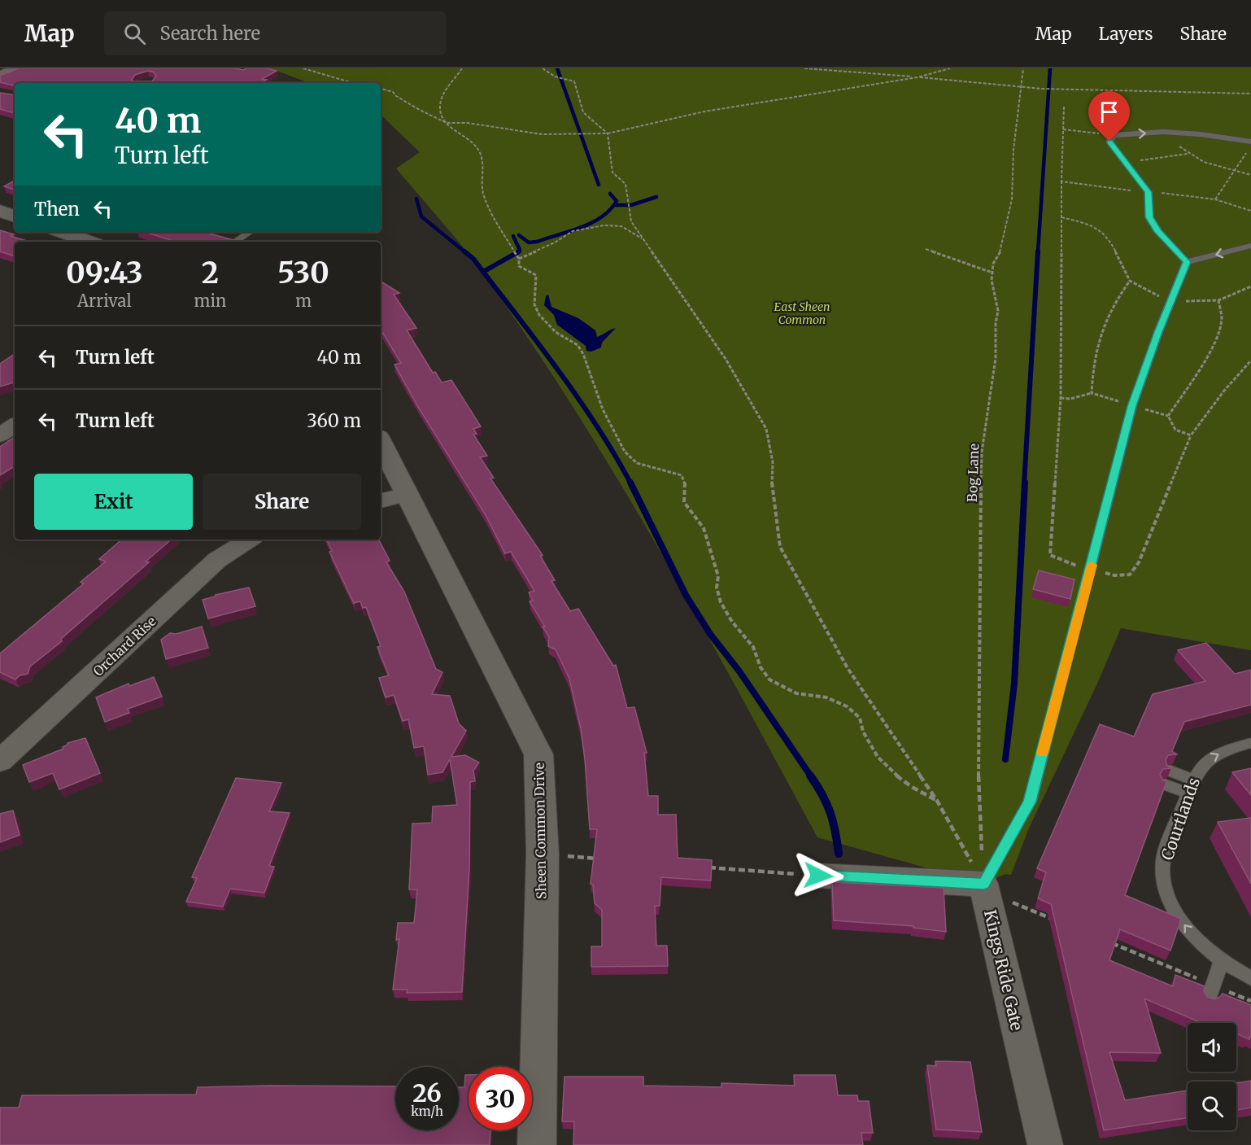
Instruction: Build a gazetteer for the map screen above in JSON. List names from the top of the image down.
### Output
{
  "streets": {
    "street": ["Orchard Rise", "Sheen Common Drive", "Kings Ride Gate"],
    "lane": ["Courtlands"],
    "path": ["Bog Lane"]
  },
  "crossings": [
    ["Bog Lane", "Kings Ride Gate"]
  ],
  "parks": ["East Sheen Common"],
  "page": {
    "header": "Map",
    "search": "Search here",
    "nav": ["Map", "Layers", "Share"],
    "turn": ["40 m", "Turn left"],
    "then": "Then",
    "eta": [
      "09:43",
      "Arrival",
      "2",
      "min",
      "530",
      "m"
    ],
    "list": [
      {
        "name": "Turn left",
        "value": "40 m"
      },
      {
        "name": "Turn left",
        "value": "360 m"
      }
    ],
    "buttons": ["Exit", "Share"],
    "speed": "26 km/h",
    "limit": "30"
  }
}
